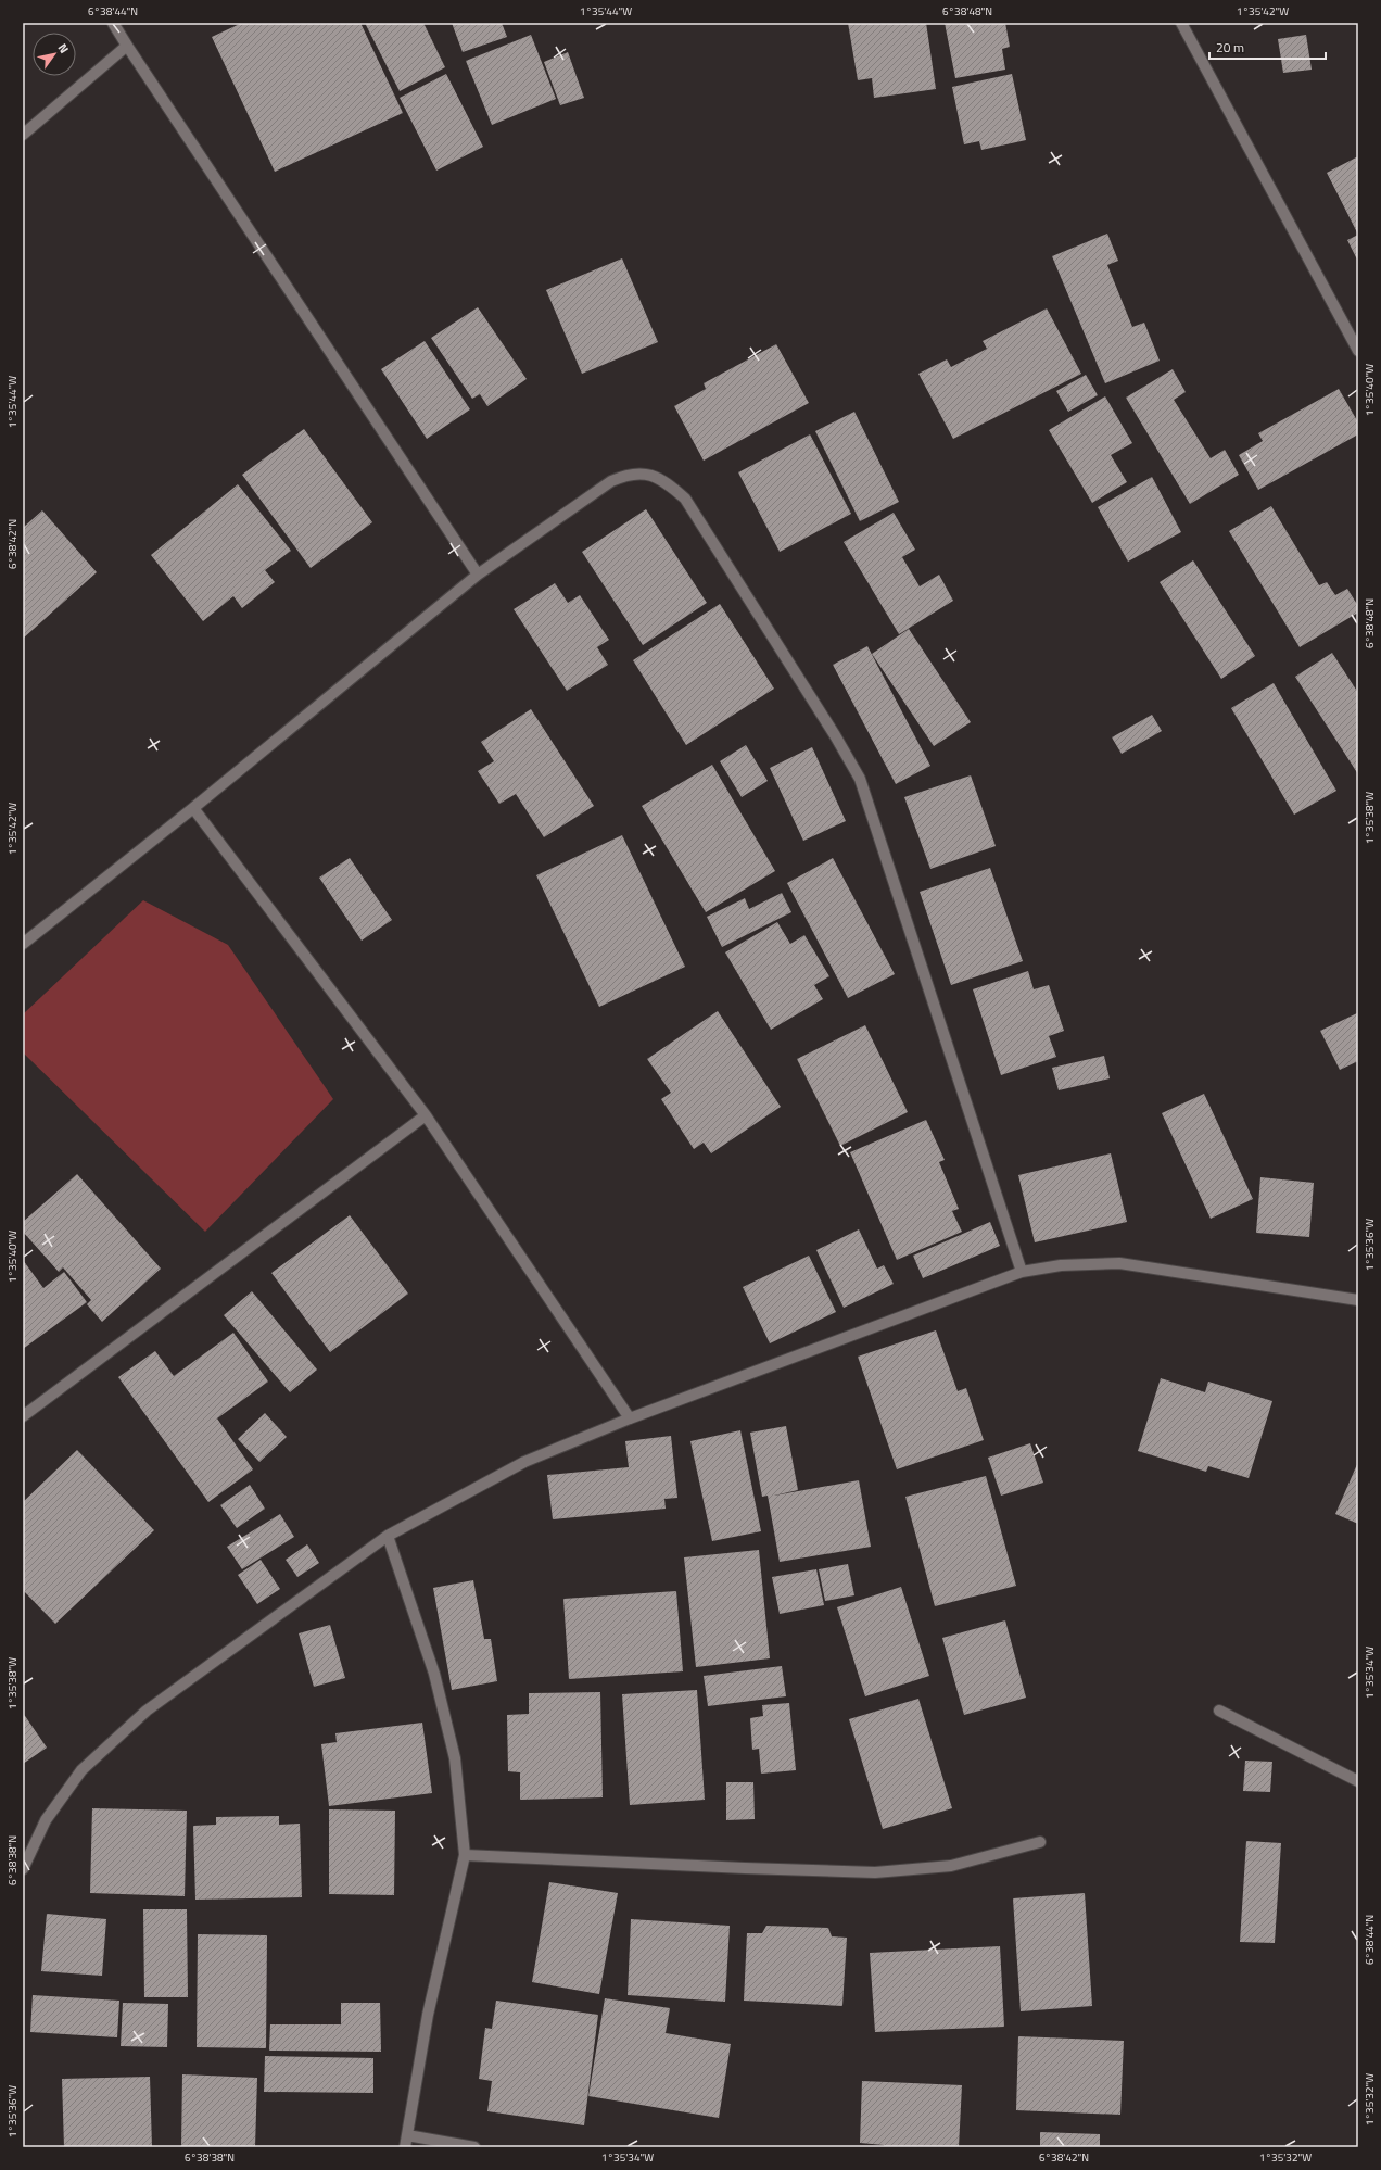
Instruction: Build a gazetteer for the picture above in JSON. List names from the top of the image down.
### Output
{
  "scale_bar": "20 m",
  "north": "top right",
  "coordinates": [
    "6°38'44\"N",
    "1°35'44\"W",
    "6°38'48\"N",
    "1°35'42\"W",
    "1°35'40\"W",
    "6°38'42\"N",
    "1°35'38\"W",
    "1°35'36\"W",
    "1°35'34\"W",
    "6°38'38\"N",
    "1°35'32\"W"
  ]
}
